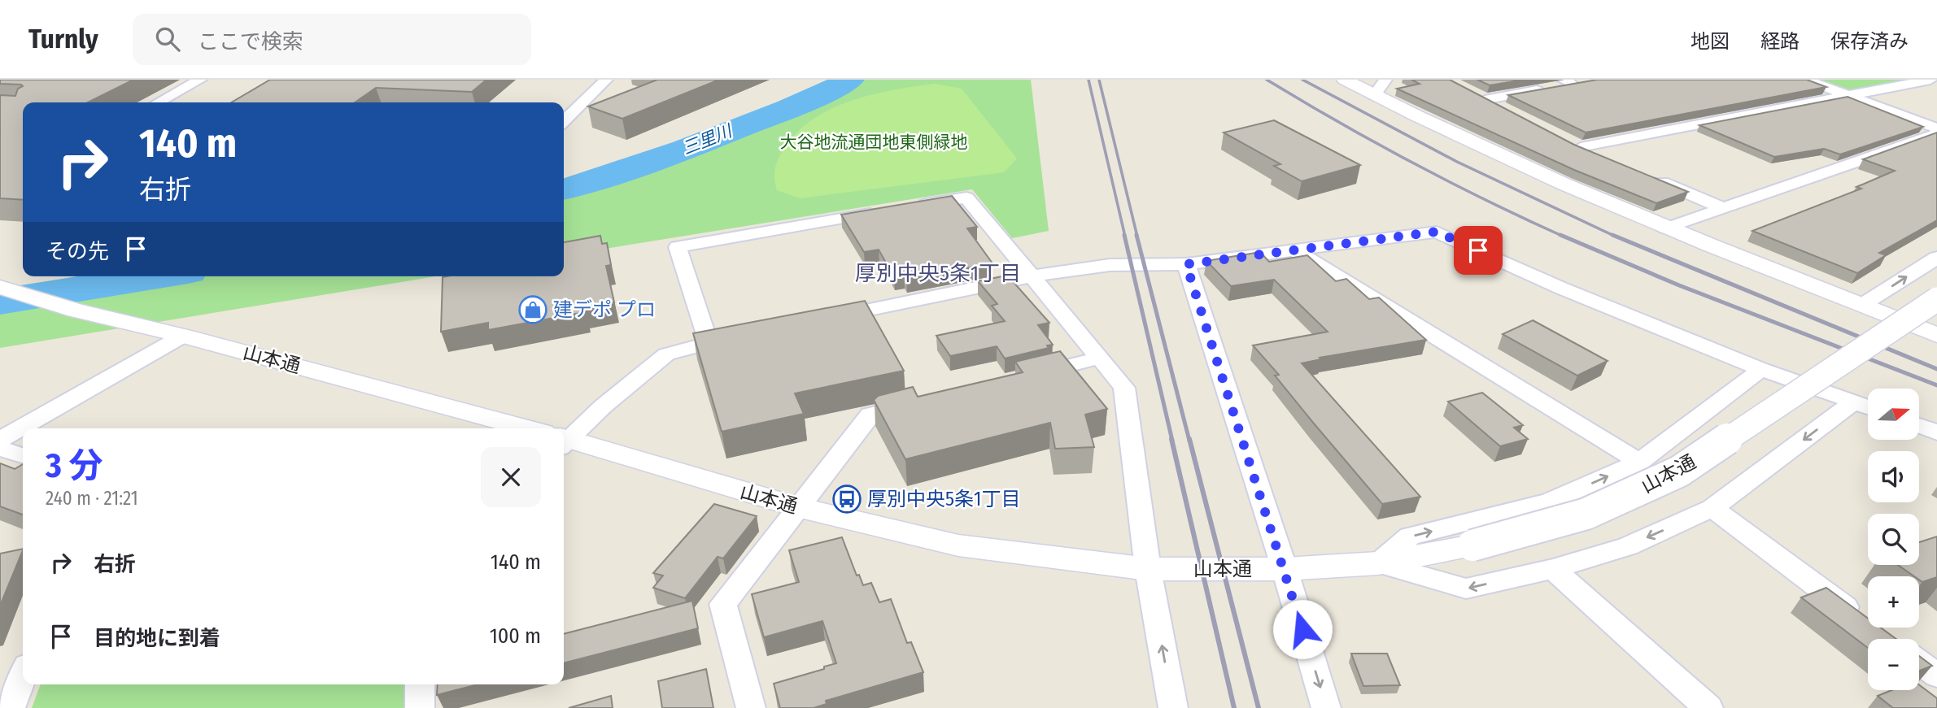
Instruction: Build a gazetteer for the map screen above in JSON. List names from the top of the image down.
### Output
{
  "streets": {
    "street": ["山本通"]
  },
  "districts": ["厚別中央5条1丁目"],
  "water": ["三里川"],
  "parks": ["大谷地流通団地東側緑地"],
  "places": {
    "shop": ["建デポ プロ"],
    "bus stop": ["厚別中央5条1丁目"]
  },
  "north": "right",
  "page": {
    "header": "Turnly",
    "search": "ここで検索",
    "nav": ["地図", "経路", "保存済み"],
    "turn": ["140 m", "右折"],
    "then": "その先",
    "map_buttons": ["+", "−"],
    "heading": ["3 分", "240 m · 21:21"],
    "list": [
      {
        "name": "右折",
        "value": "140 m"
      },
      {
        "name": "目的地に到着",
        "value": "100 m"
      }
    ]
  }
}
